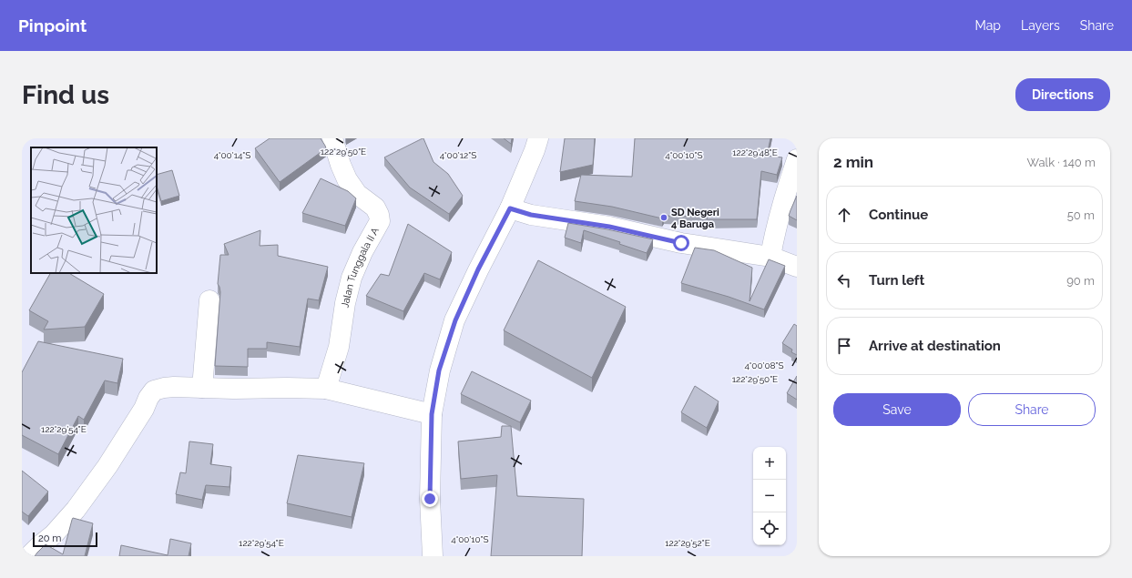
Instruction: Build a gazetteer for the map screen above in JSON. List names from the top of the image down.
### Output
{
  "streets": {
    "street": ["Jalan Tunggala II A"]
  },
  "places": ["SD Negeri 4 Baruga"],
  "scale_bar": "20 m",
  "page": {
    "header": "Pinpoint",
    "nav": ["Map", "Layers", "Share"],
    "buttons": [
      "Directions",
      ["Save", "Share"]
    ],
    "title": "Find us",
    "heading": ["2 min", "Walk · 140 m"],
    "list": [
      ["Continue", "50 m"],
      ["Turn left", "90 m"],
      "Arrive at destination"
    ],
    "map_buttons": ["+", "−"],
    "scale": "20 m"
  },
  "coordinates": [
    "122°29'50\"E",
    "122°29'48\"E",
    "4°00'14\"S",
    "4°00'12\"S",
    "4°00'10\"S",
    "4°00'08\"S",
    "122°29'54\"E",
    "122°29'52\"E"
  ]
}
